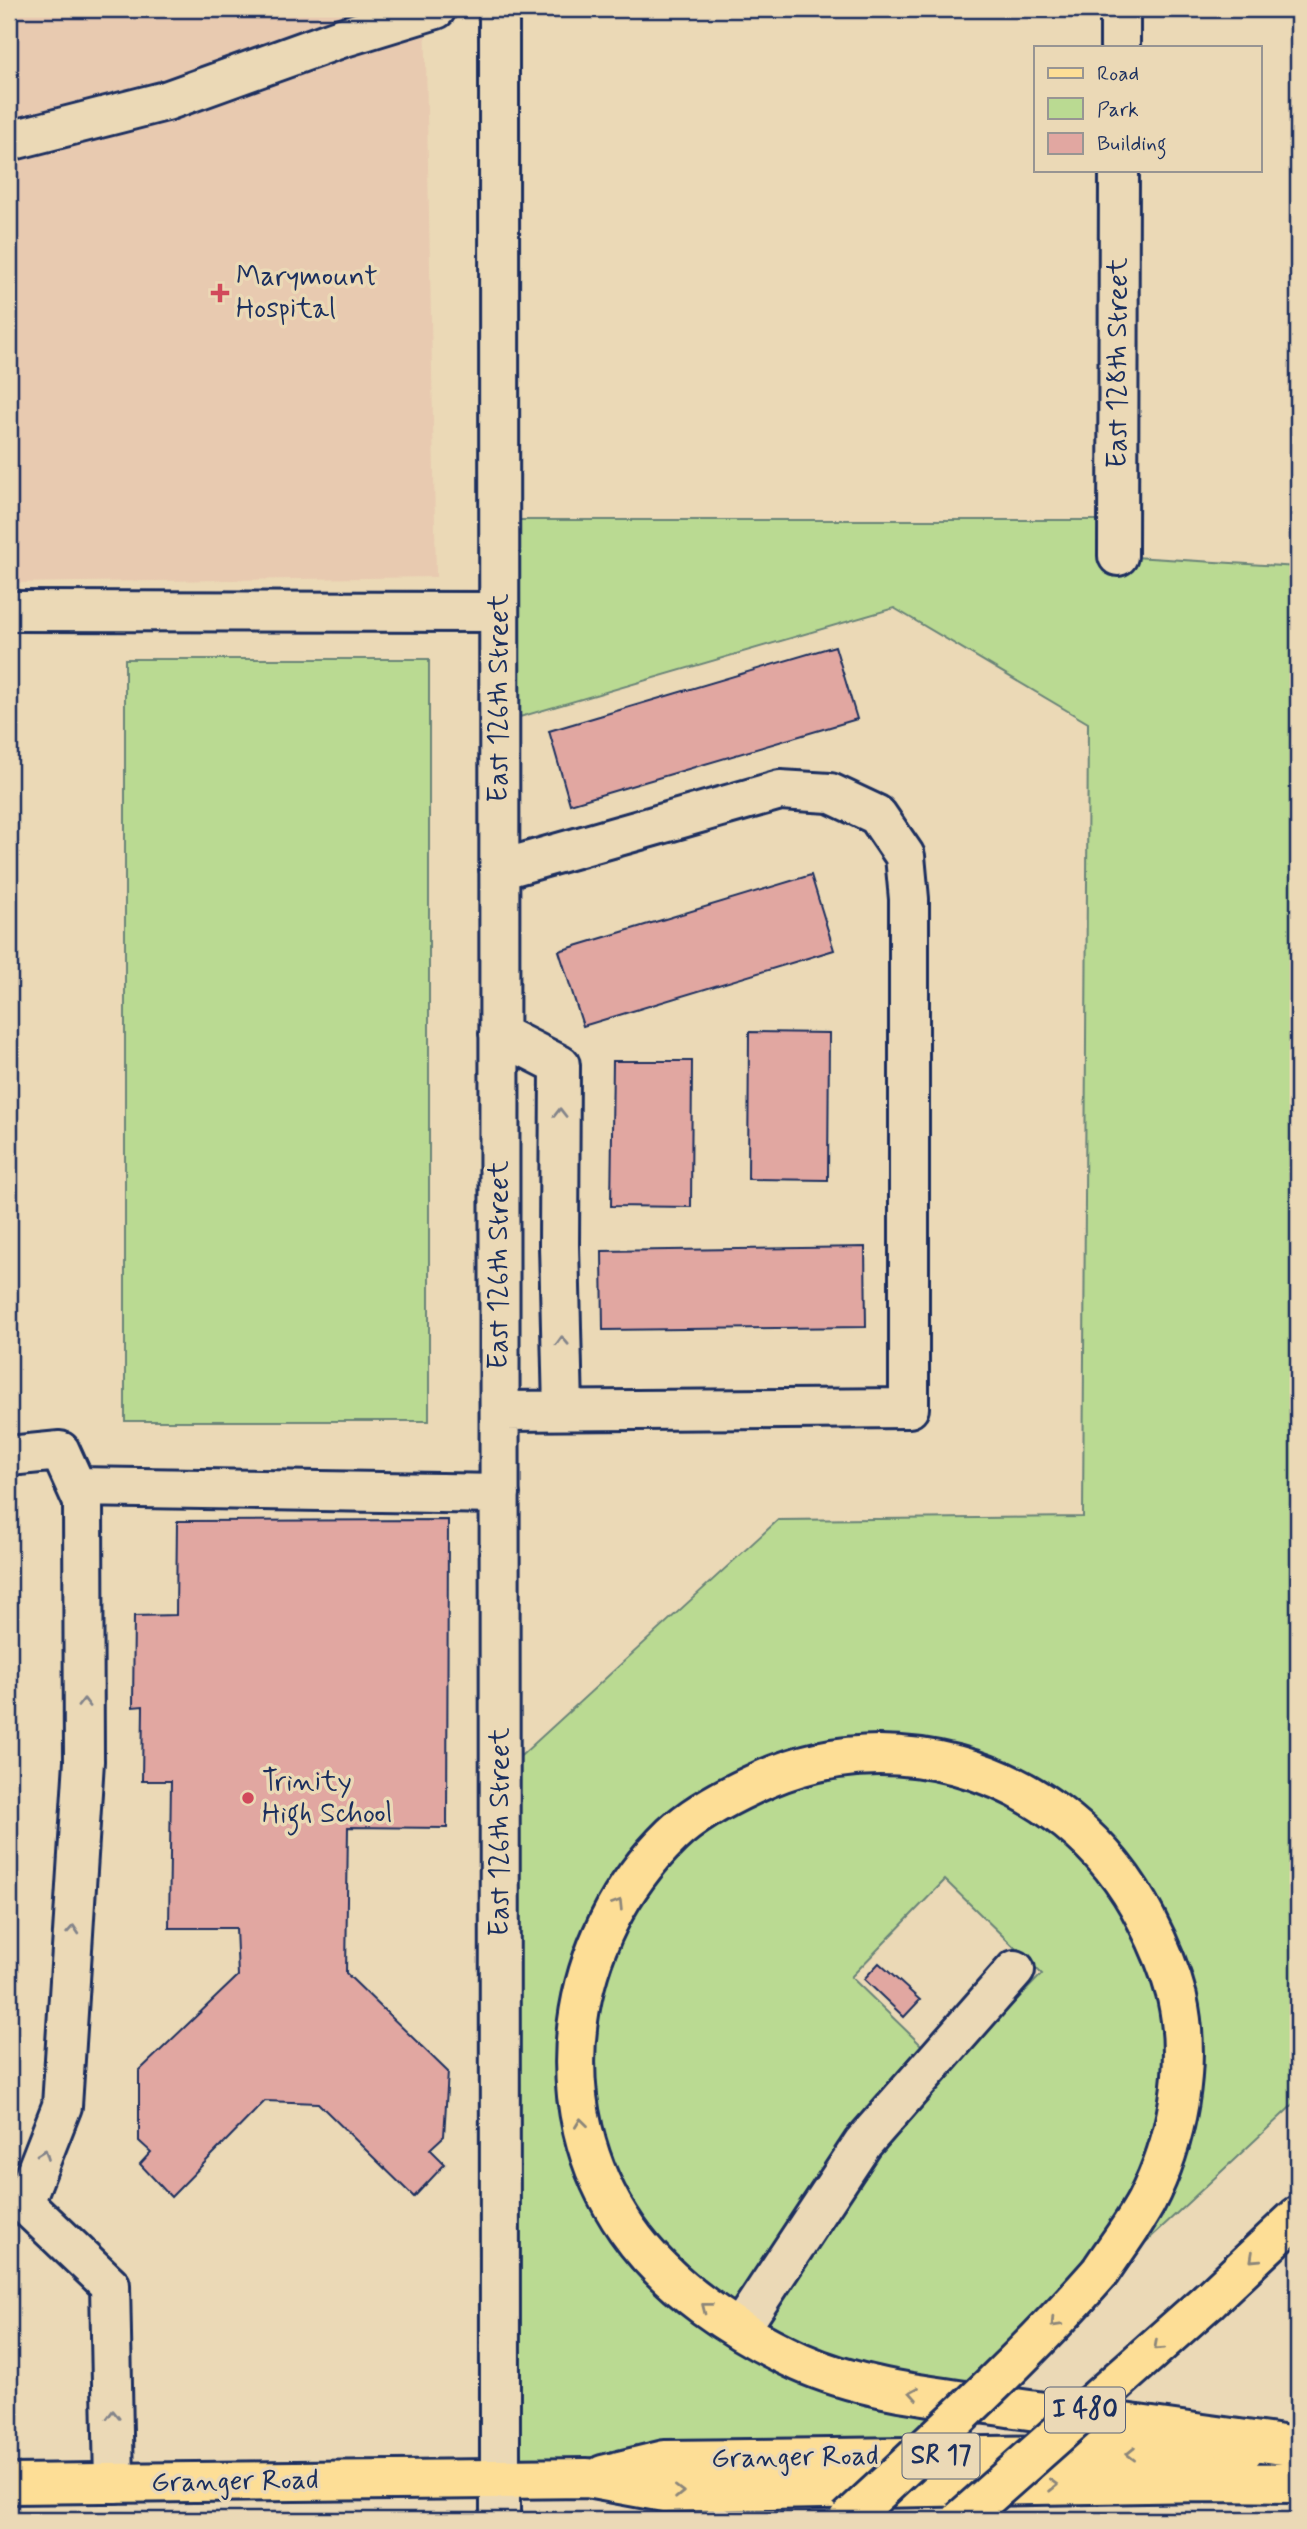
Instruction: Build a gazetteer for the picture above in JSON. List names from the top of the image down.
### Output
{
  "streets": {
    "main road": ["I 480", "SR 17", "Granger Road"],
    "street": ["East 128th Street", "East 126th Street"]
  },
  "crossings": [
    ["East 126th Street", "Granger Road"]
  ],
  "places": {
    "health": ["Marymount Hospital"],
    "other": ["Trinity High School"]
  },
  "legend": ["Road", "Park", "Building"]
}
